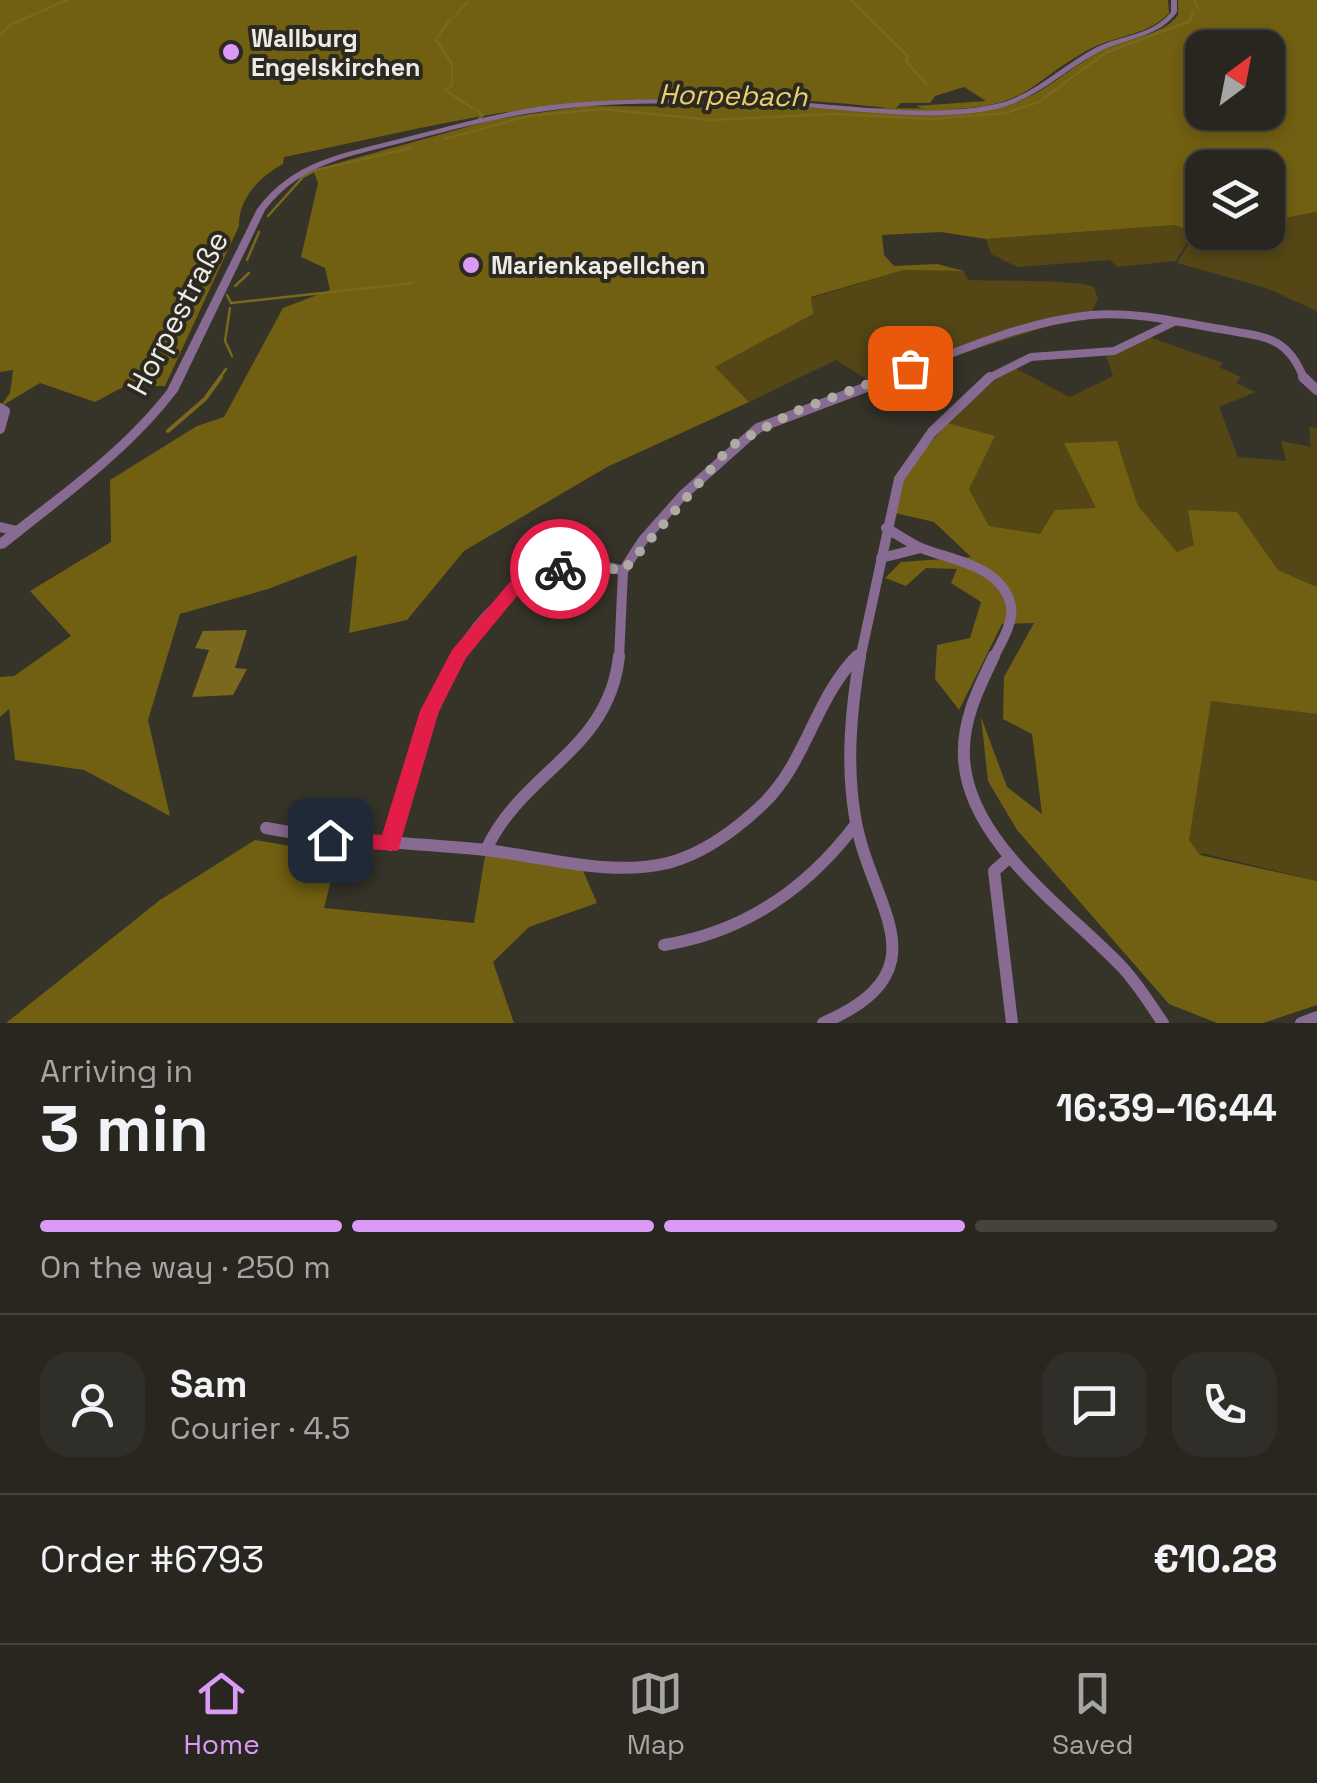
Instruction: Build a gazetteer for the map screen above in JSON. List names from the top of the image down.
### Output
{
  "streets": {
    "street": ["Horpestraße"]
  },
  "water": ["Horpebach"],
  "places": ["Wallburg Engelskirchen", "Marienkapellchen"],
  "north": "top right",
  "page": {
    "heading": ["3 min", "Arriving in", "16:39–16:44"],
    "panel": [
      "Sam",
      "Courier · 4.5",
      "Order #6793",
      "€10.28"
    ],
    "bar": "On the way · 250 m",
    "tabs": ["Home", "Map", "Saved"]
  }
}
